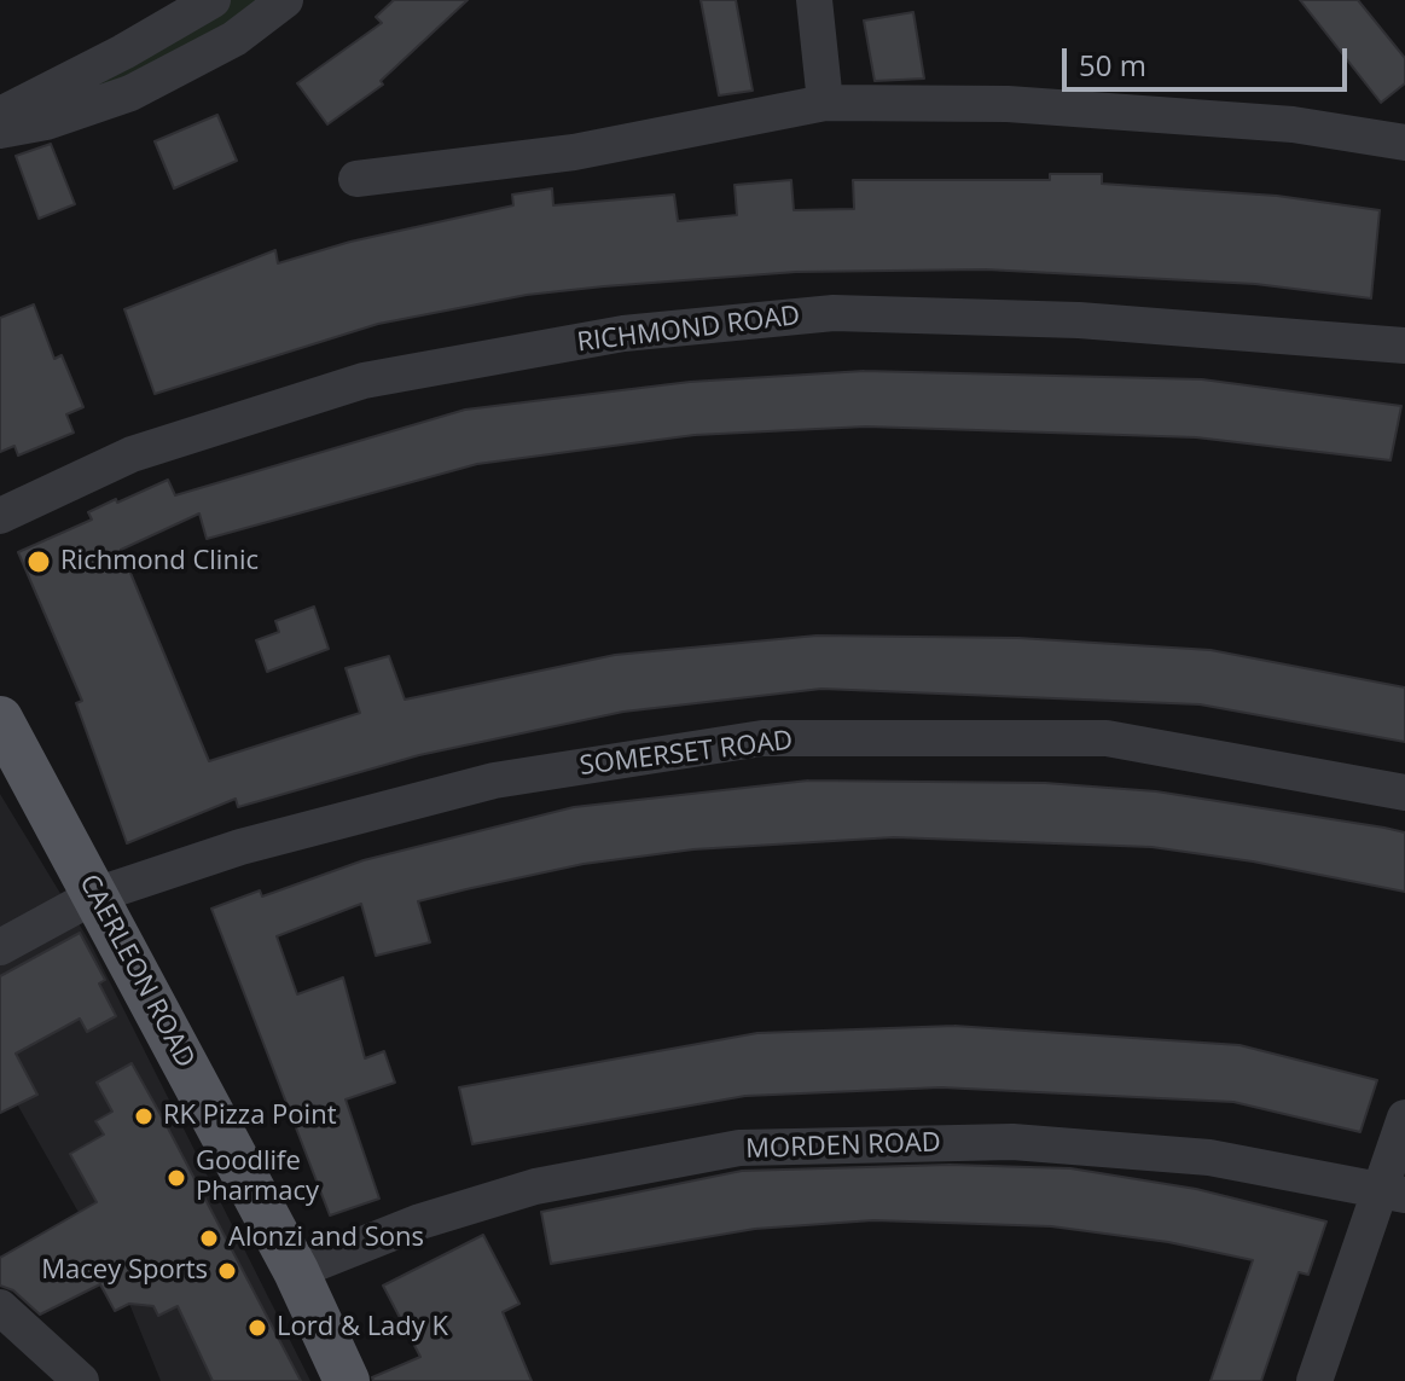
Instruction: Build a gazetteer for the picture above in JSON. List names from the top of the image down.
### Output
{
  "streets": {
    "main road": ["CAERLEON ROAD"],
    "street": ["RICHMOND ROAD", "SOMERSET ROAD", "MORDEN ROAD"]
  },
  "crossings": [
    ["SOMERSET ROAD", "CAERLEON ROAD"],
    ["CAERLEON ROAD", "MORDEN ROAD"]
  ],
  "places": [
    "Richmond Clinic",
    "RK Pizza Point",
    "Goodlife Pharmacy",
    "Alonzi and Sons",
    "Macey Sports",
    "Lord & Lady K"
  ],
  "scale_bar": "50 m"
}
